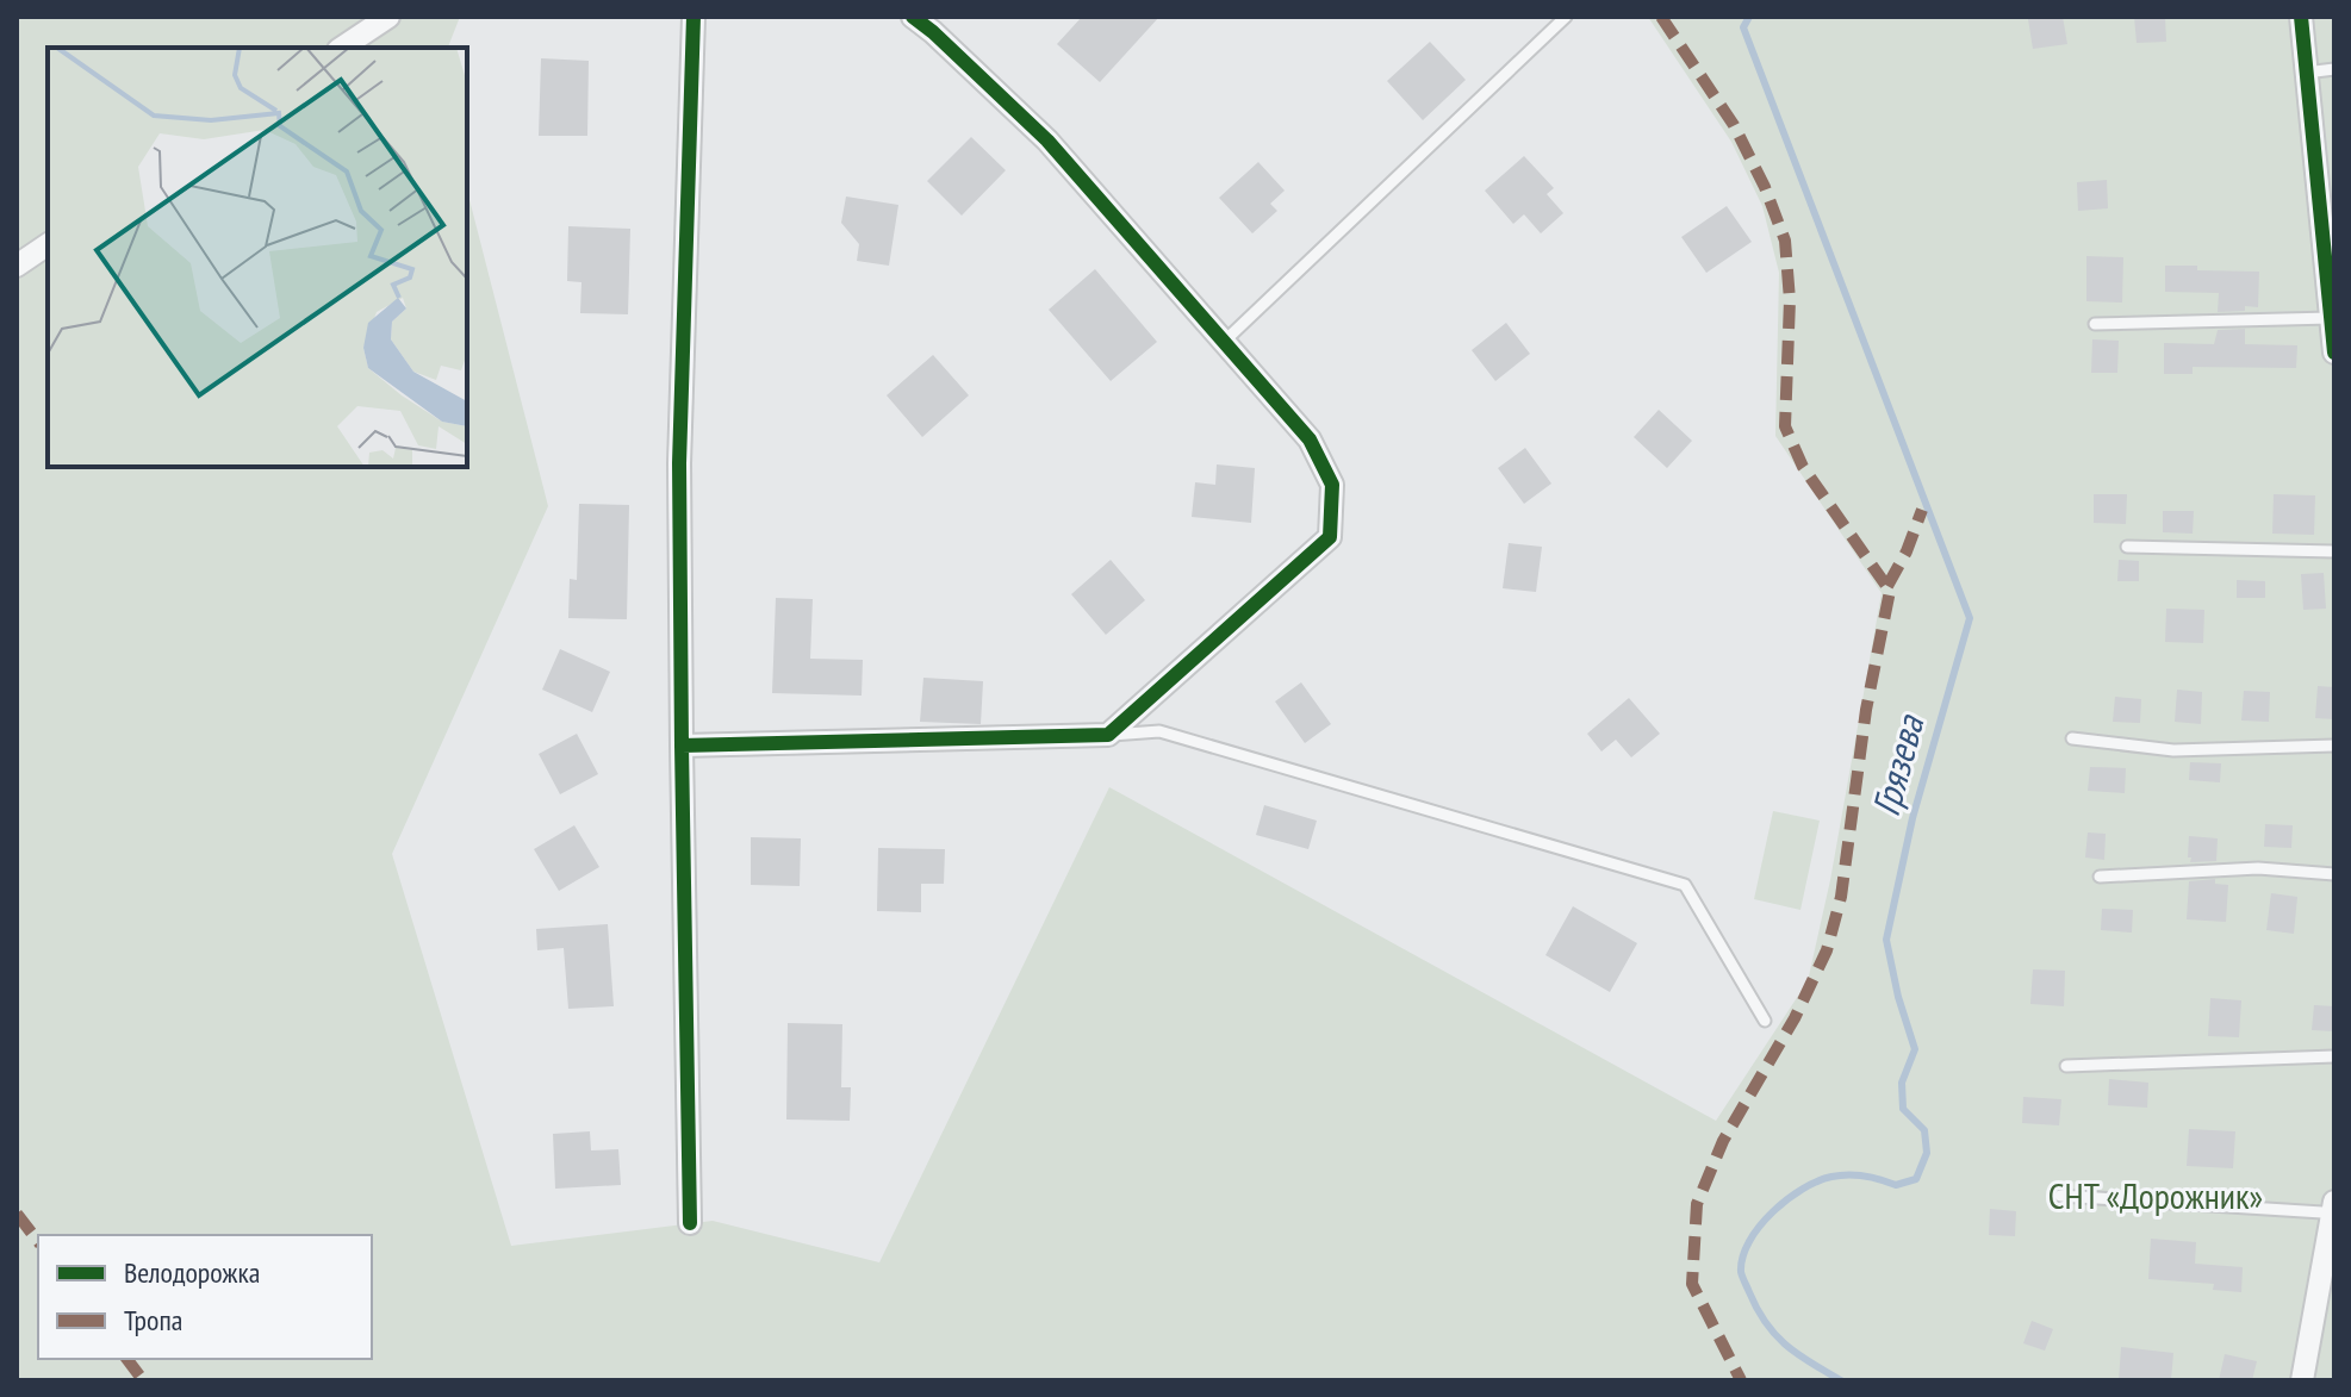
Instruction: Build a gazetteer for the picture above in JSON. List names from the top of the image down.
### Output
{
  "water": ["Грязева"],
  "parks": ["СНТ «Дорожник»"],
  "legend": ["Велодорожка", "Тропа"]
}
